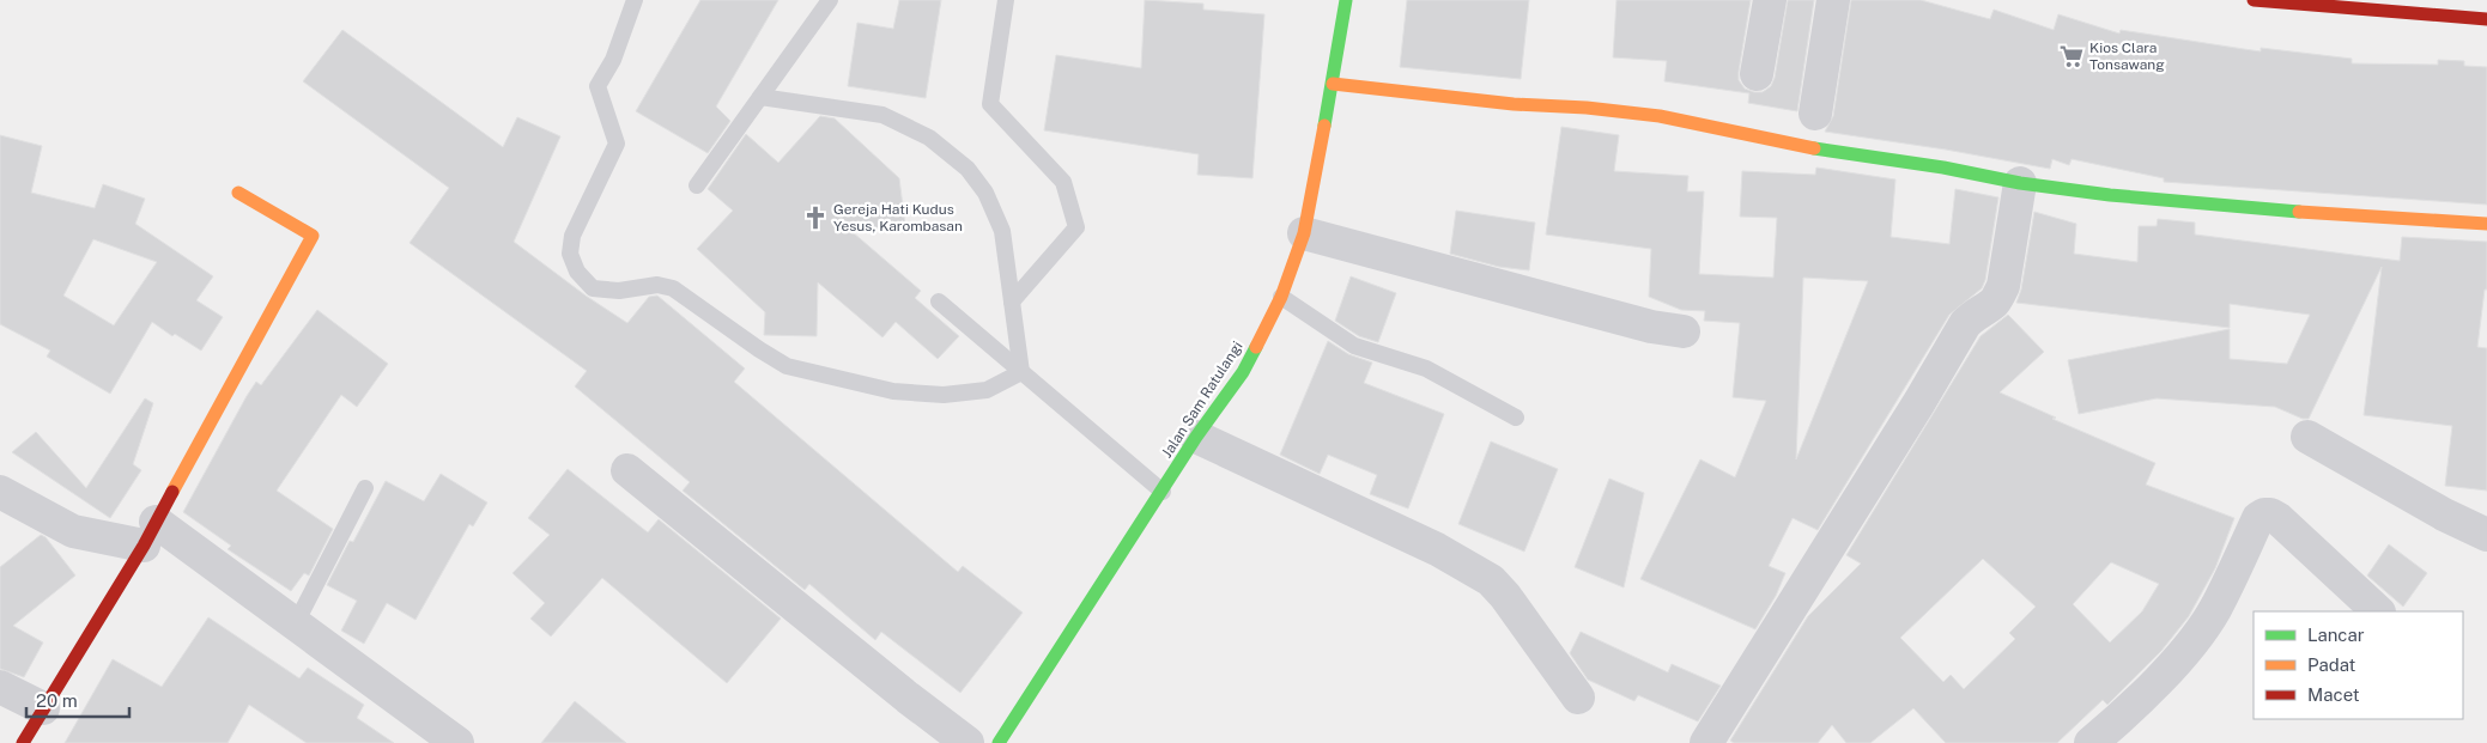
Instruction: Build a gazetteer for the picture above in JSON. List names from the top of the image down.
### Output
{
  "streets": {
    "main road": ["Jalan Sam Ratulangi"]
  },
  "places": {
    "supermarket": ["Kios Clara Tonsawang"],
    "church": ["Gereja Hati Kudus Yesus, Karombasan"]
  },
  "legend": ["Lancar", "Padat", "Macet"],
  "scale_bar": "20 m"
}
